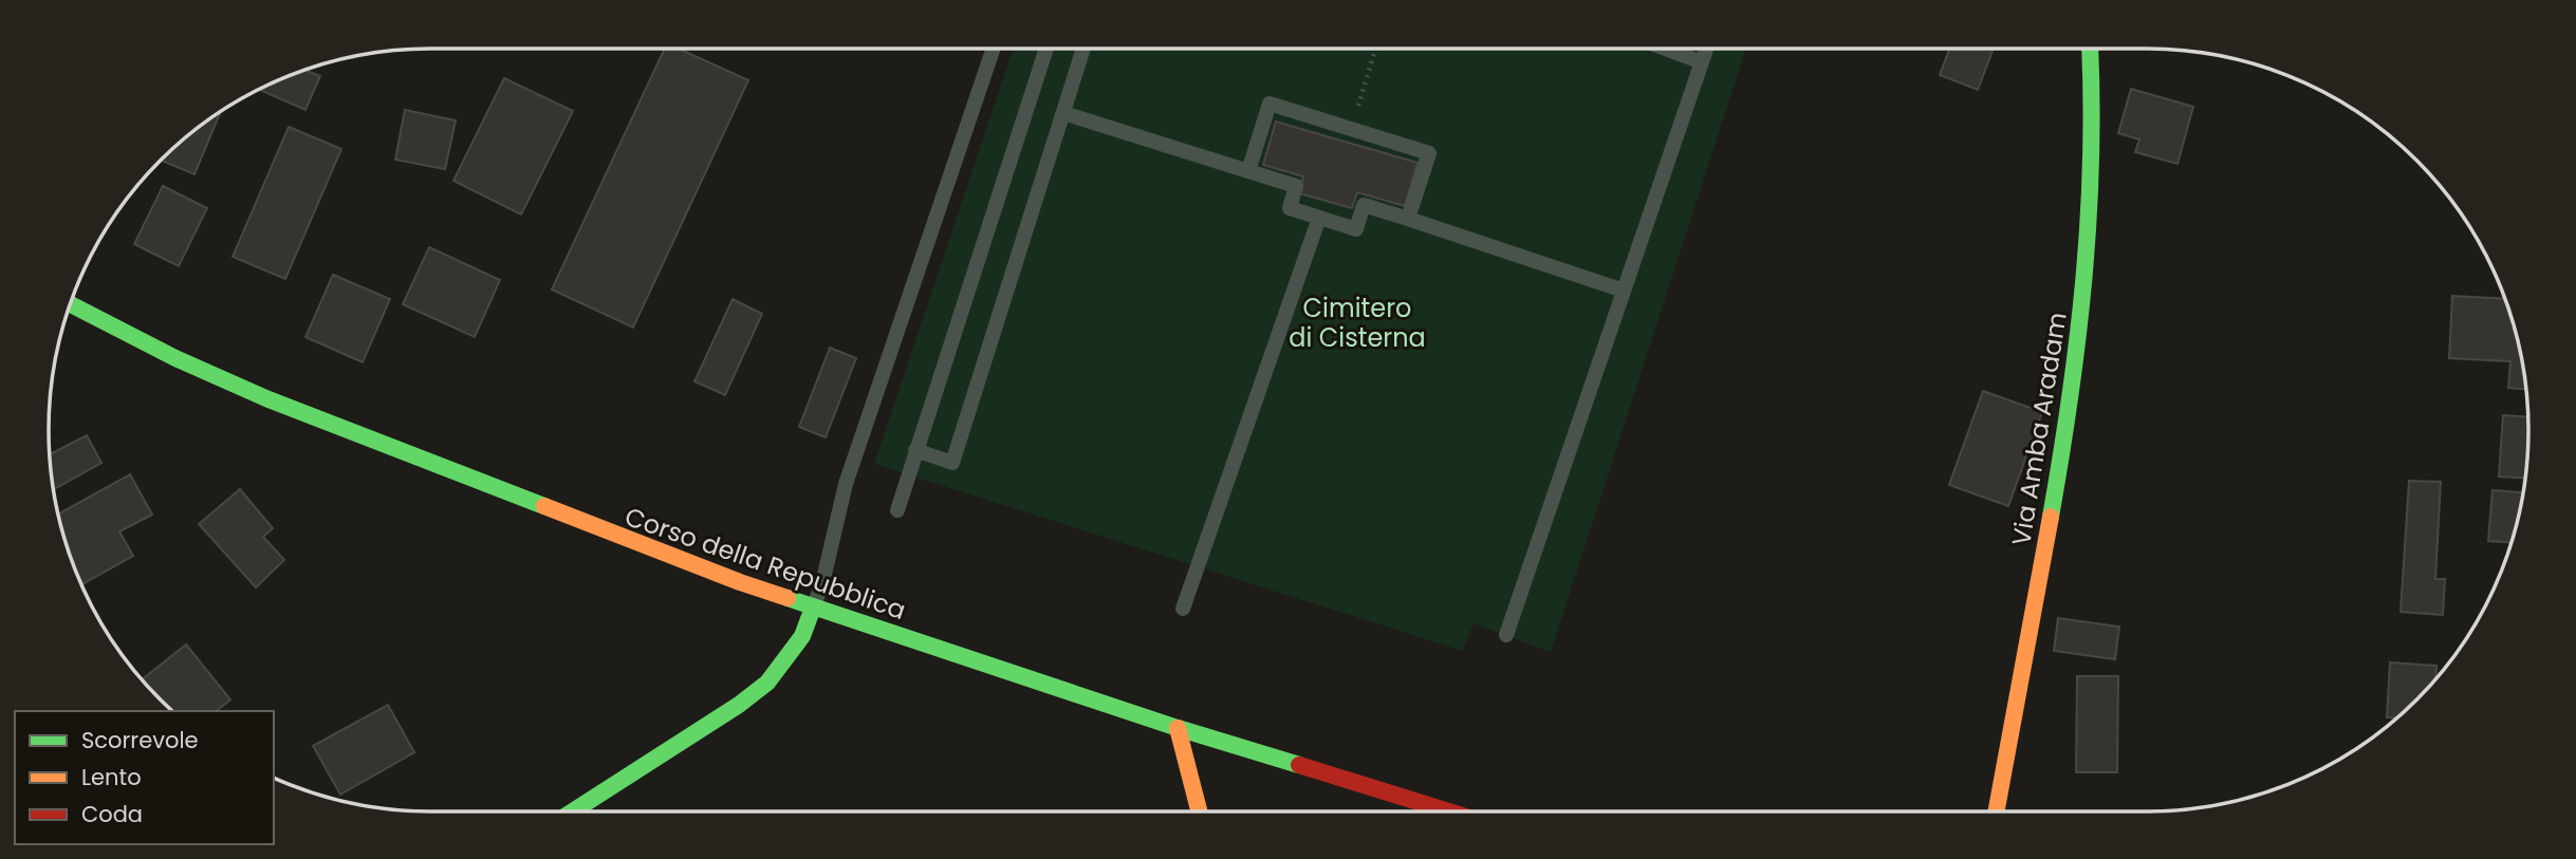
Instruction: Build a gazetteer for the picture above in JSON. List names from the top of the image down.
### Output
{
  "streets": {
    "street": ["Via Amba Aradam", "Corso della Repubblica"]
  },
  "parks": ["Cimitero di Cisterna"],
  "legend": ["Scorrevole", "Lento", "Coda"]
}
